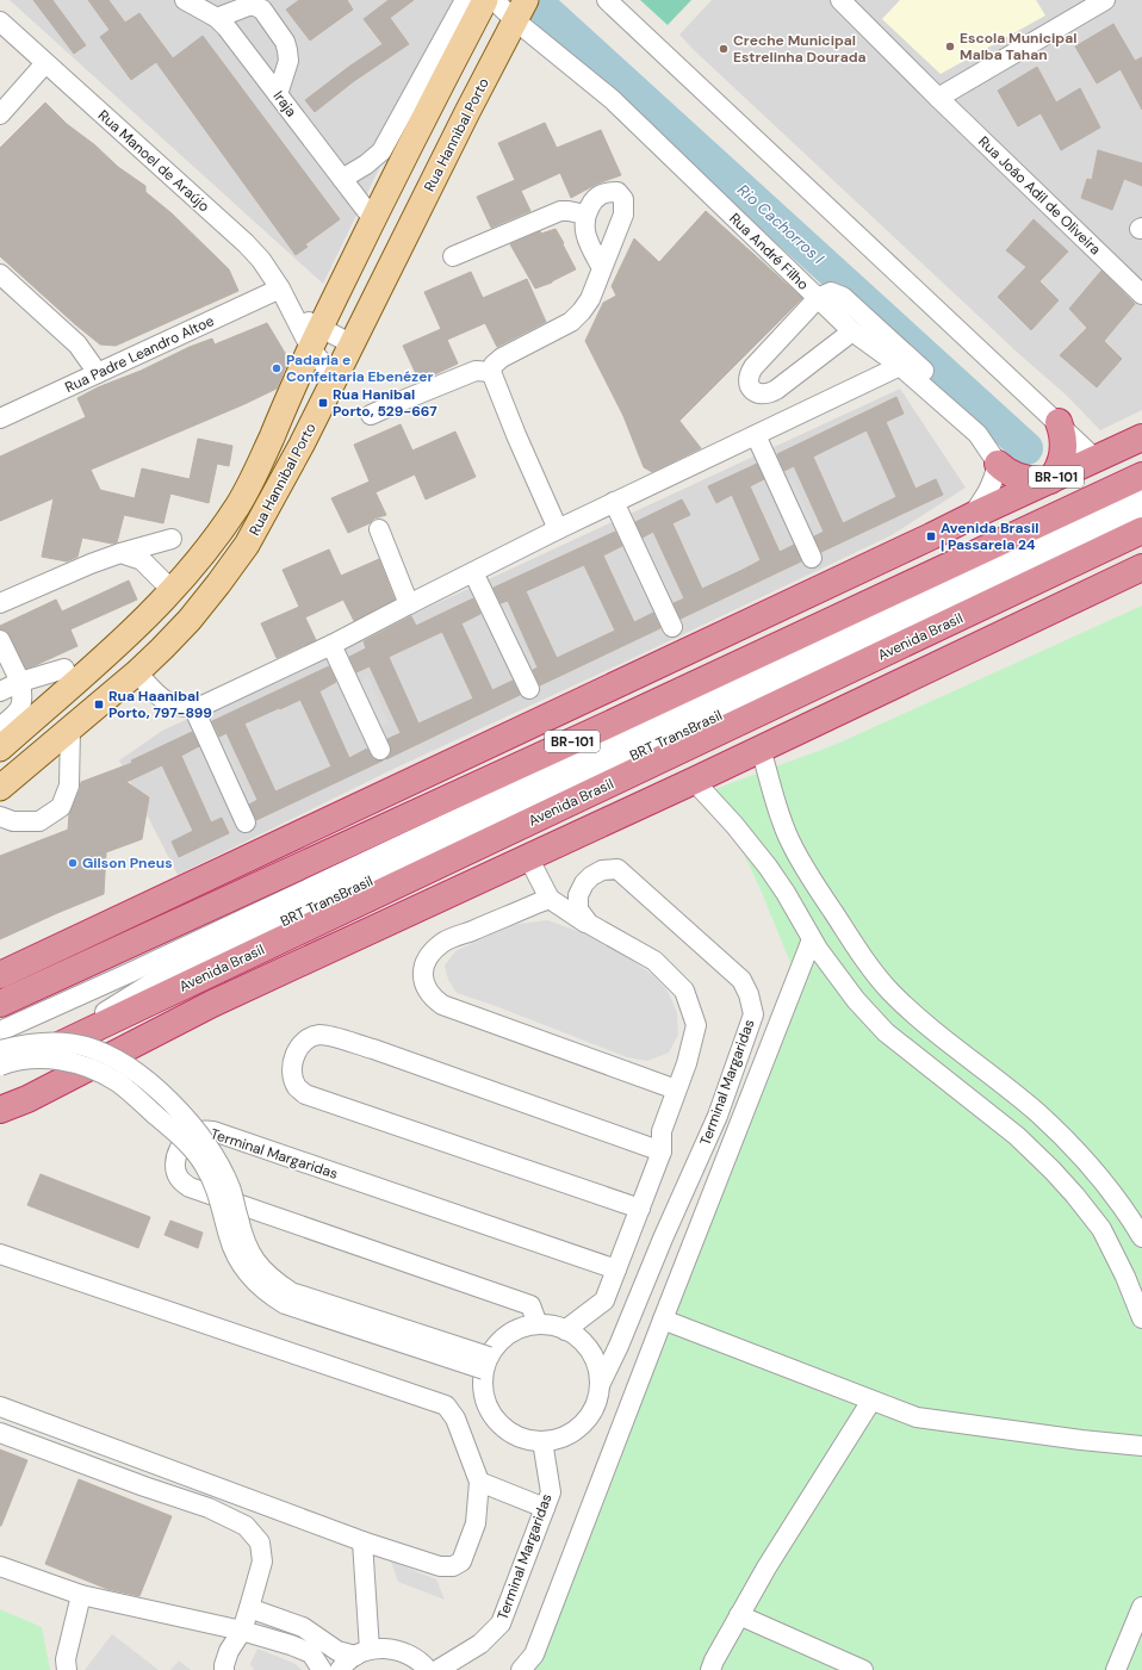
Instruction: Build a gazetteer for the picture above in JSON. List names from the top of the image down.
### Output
{
  "streets": {
    "highway": ["BR-101", "Avenida Brasil"],
    "main road": ["Rua Hannibal Porto"],
    "street": [
      "Iraja",
      "Rua Manoel de Araújo",
      "Rua João Adil de Oliveira",
      "Rua André Filho",
      "Rua Padre Leandro Altoe",
      "BRT TransBrasil",
      "Terminal Margaridas"
    ]
  },
  "crossings": [
    ["Iraja", "Rua Hannibal Porto"],
    ["Rua Hannibal Porto", "Rua Manoel de Araújo"],
    ["Rua Hannibal Porto", "Rua André Filho"],
    ["Rua Manoel de Araújo", "Rua Padre Leandro Altoe"],
    ["Avenida Brasil", "BRT TransBrasil"]
  ],
  "water": ["Rio Cachorros I"],
  "places": {
    "other": [
      "Escola Municipal Malba Tahan",
      "Creche Municipal Estrelinha Dourada",
      "Padaria e Confeitaria Ebenézer",
      "Gilson Pneus"
    ],
    "transit": ["Rua Hanibal Porto, 529-667", "Avenida Brasil | Passarela 24", "Rua Haanibal Porto, 797-899"]
  }
}
